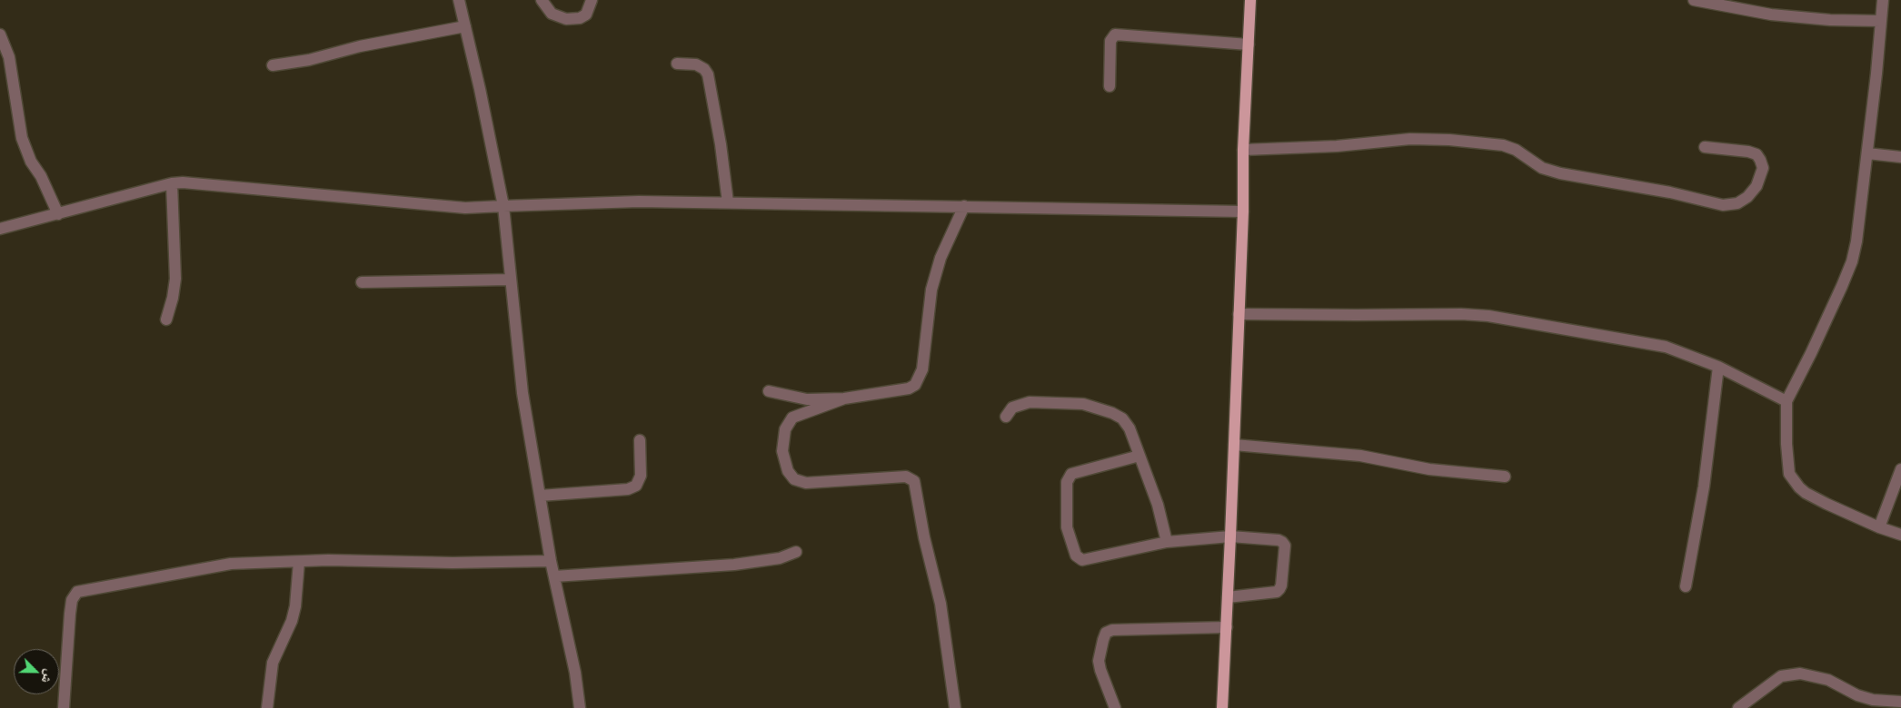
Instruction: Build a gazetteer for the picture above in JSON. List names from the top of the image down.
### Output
{
  "north": "bottom right"
}
